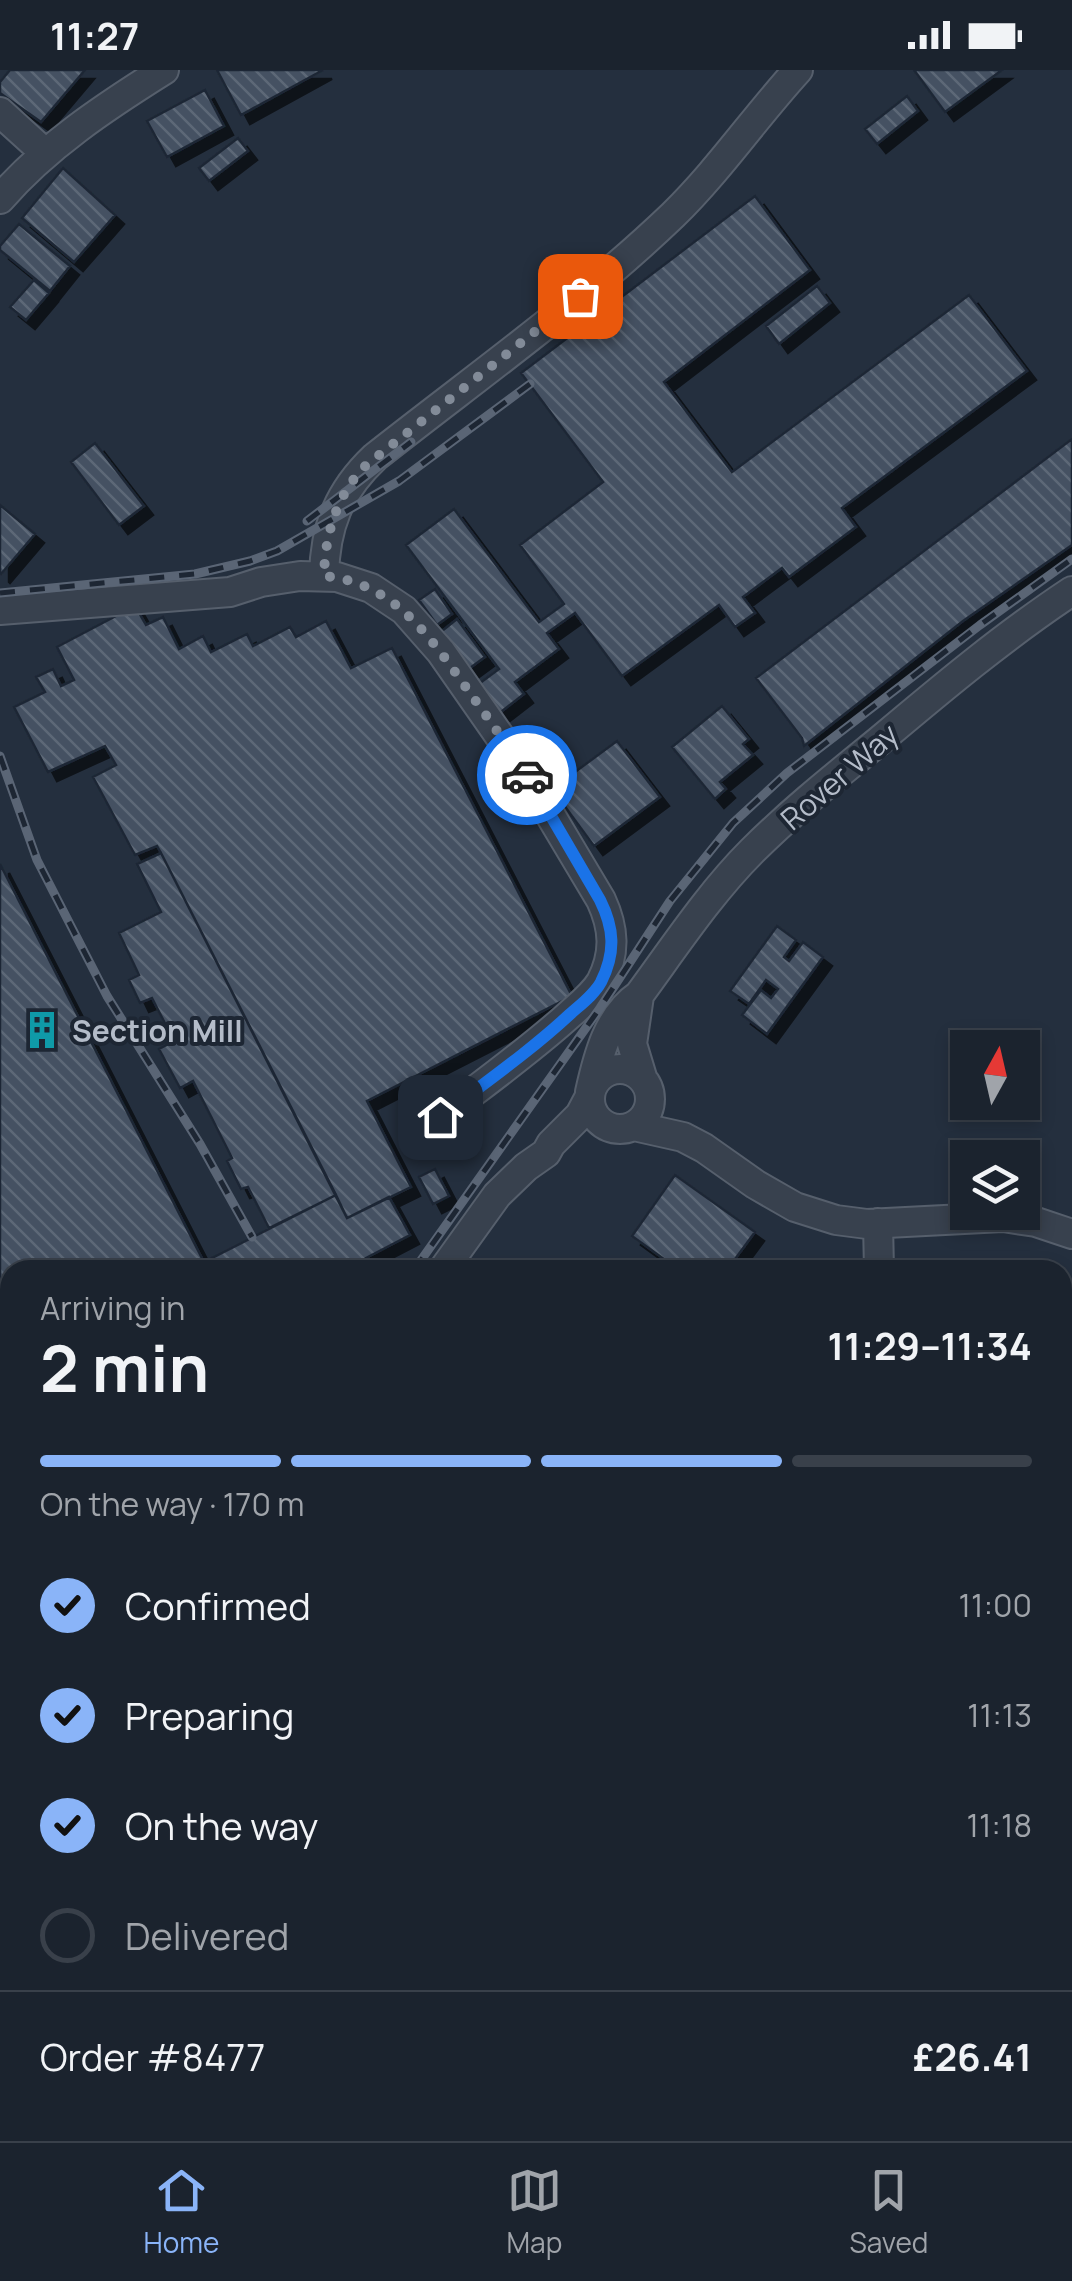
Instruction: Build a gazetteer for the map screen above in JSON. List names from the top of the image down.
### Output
{
  "streets": {
    "street": ["Rover Way"]
  },
  "places": {
    "building": ["Section Mill"]
  },
  "north": "top",
  "page": {
    "status": "11:27",
    "heading": ["2 min", "Arriving in", "11:29–11:34"],
    "panel": ["Order #8477", "£26.41"],
    "bar": "On the way · 170 m",
    "list": [
      ["Confirmed", "11:00"],
      ["Preparing", "11:13"],
      ["On the way", "11:18"],
      "Delivered"
    ],
    "tabs": ["Home", "Map", "Saved"]
  }
}
